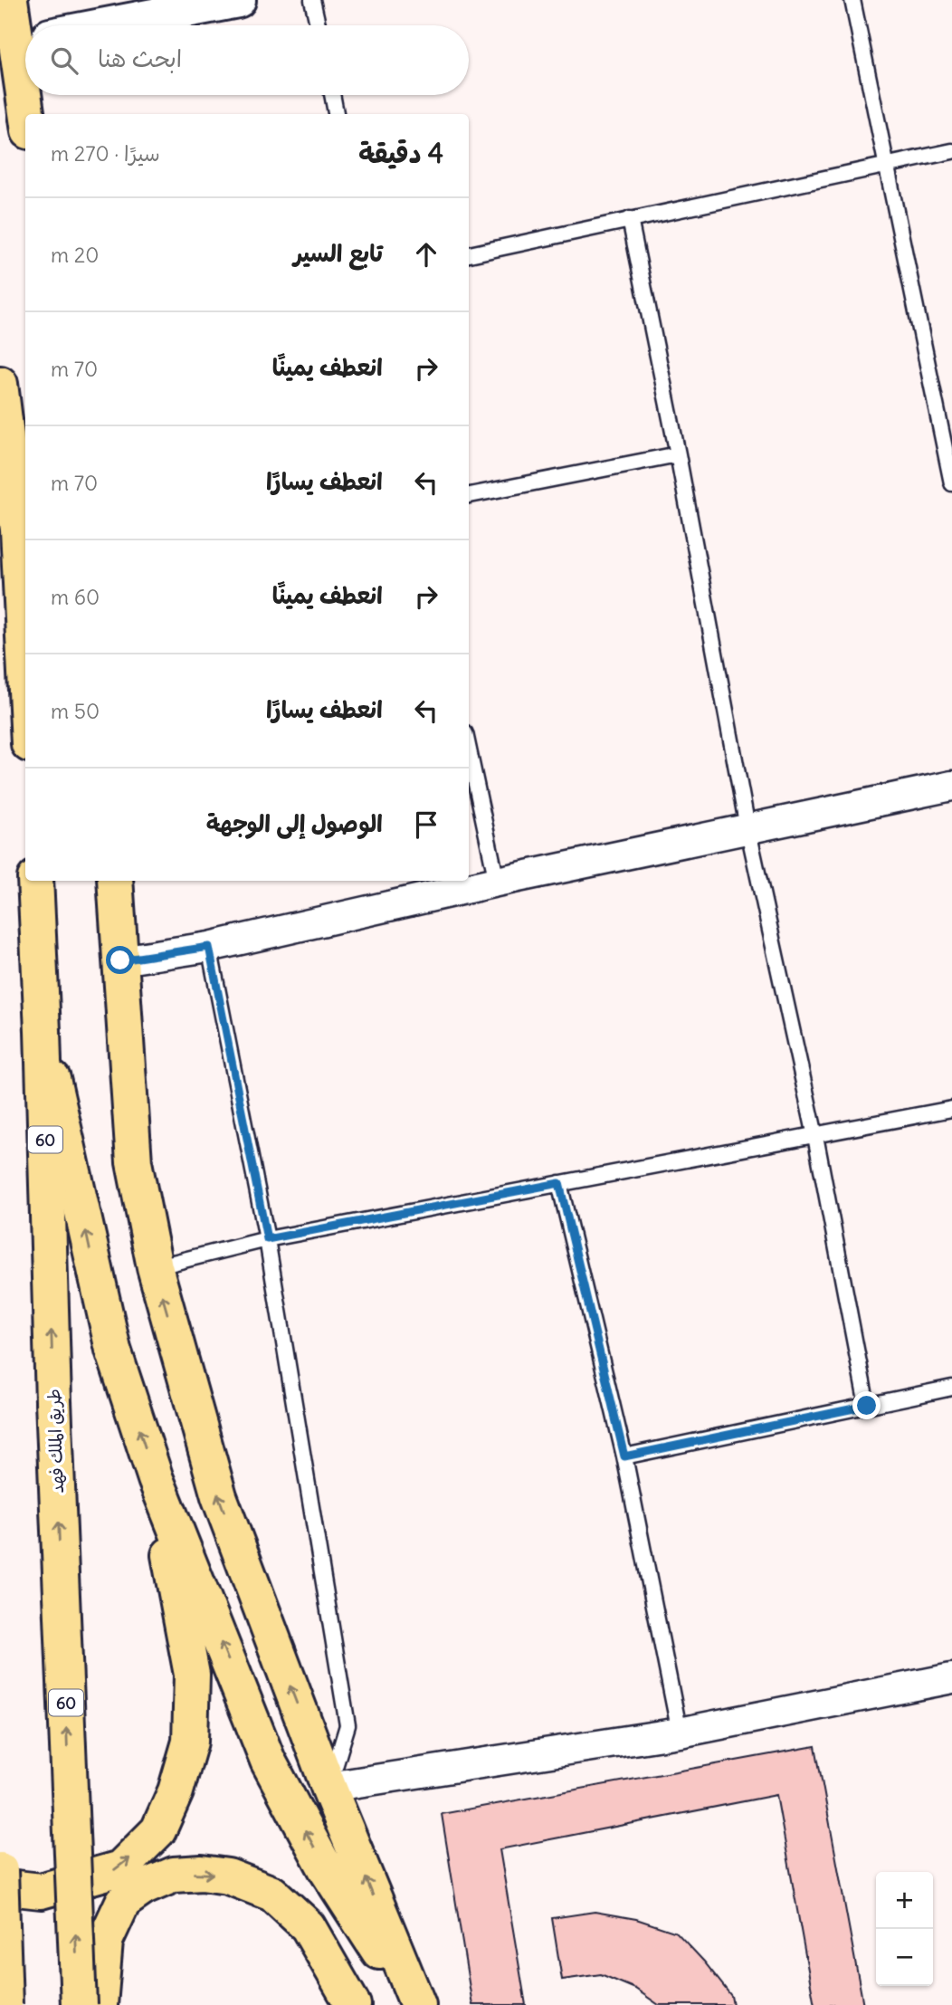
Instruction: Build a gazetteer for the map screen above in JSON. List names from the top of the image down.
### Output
{
  "streets": {
    "main road": ["60", "طريق الملك فهد"]
  },
  "page": {
    "search": "ابحث هنا",
    "heading": ["4 دقيقة", "سيرًا · 270 m"],
    "list": [
      ["تابع السير", "20 m"],
      ["انعطف يمينًا", "70 m"],
      ["انعطف يسارًا", "70 m"],
      ["انعطف يمينًا", "60 m"],
      ["انعطف يسارًا", "50 m"],
      "الوصول إلى الوجهة"
    ],
    "map_buttons": ["+", "−"]
  }
}
